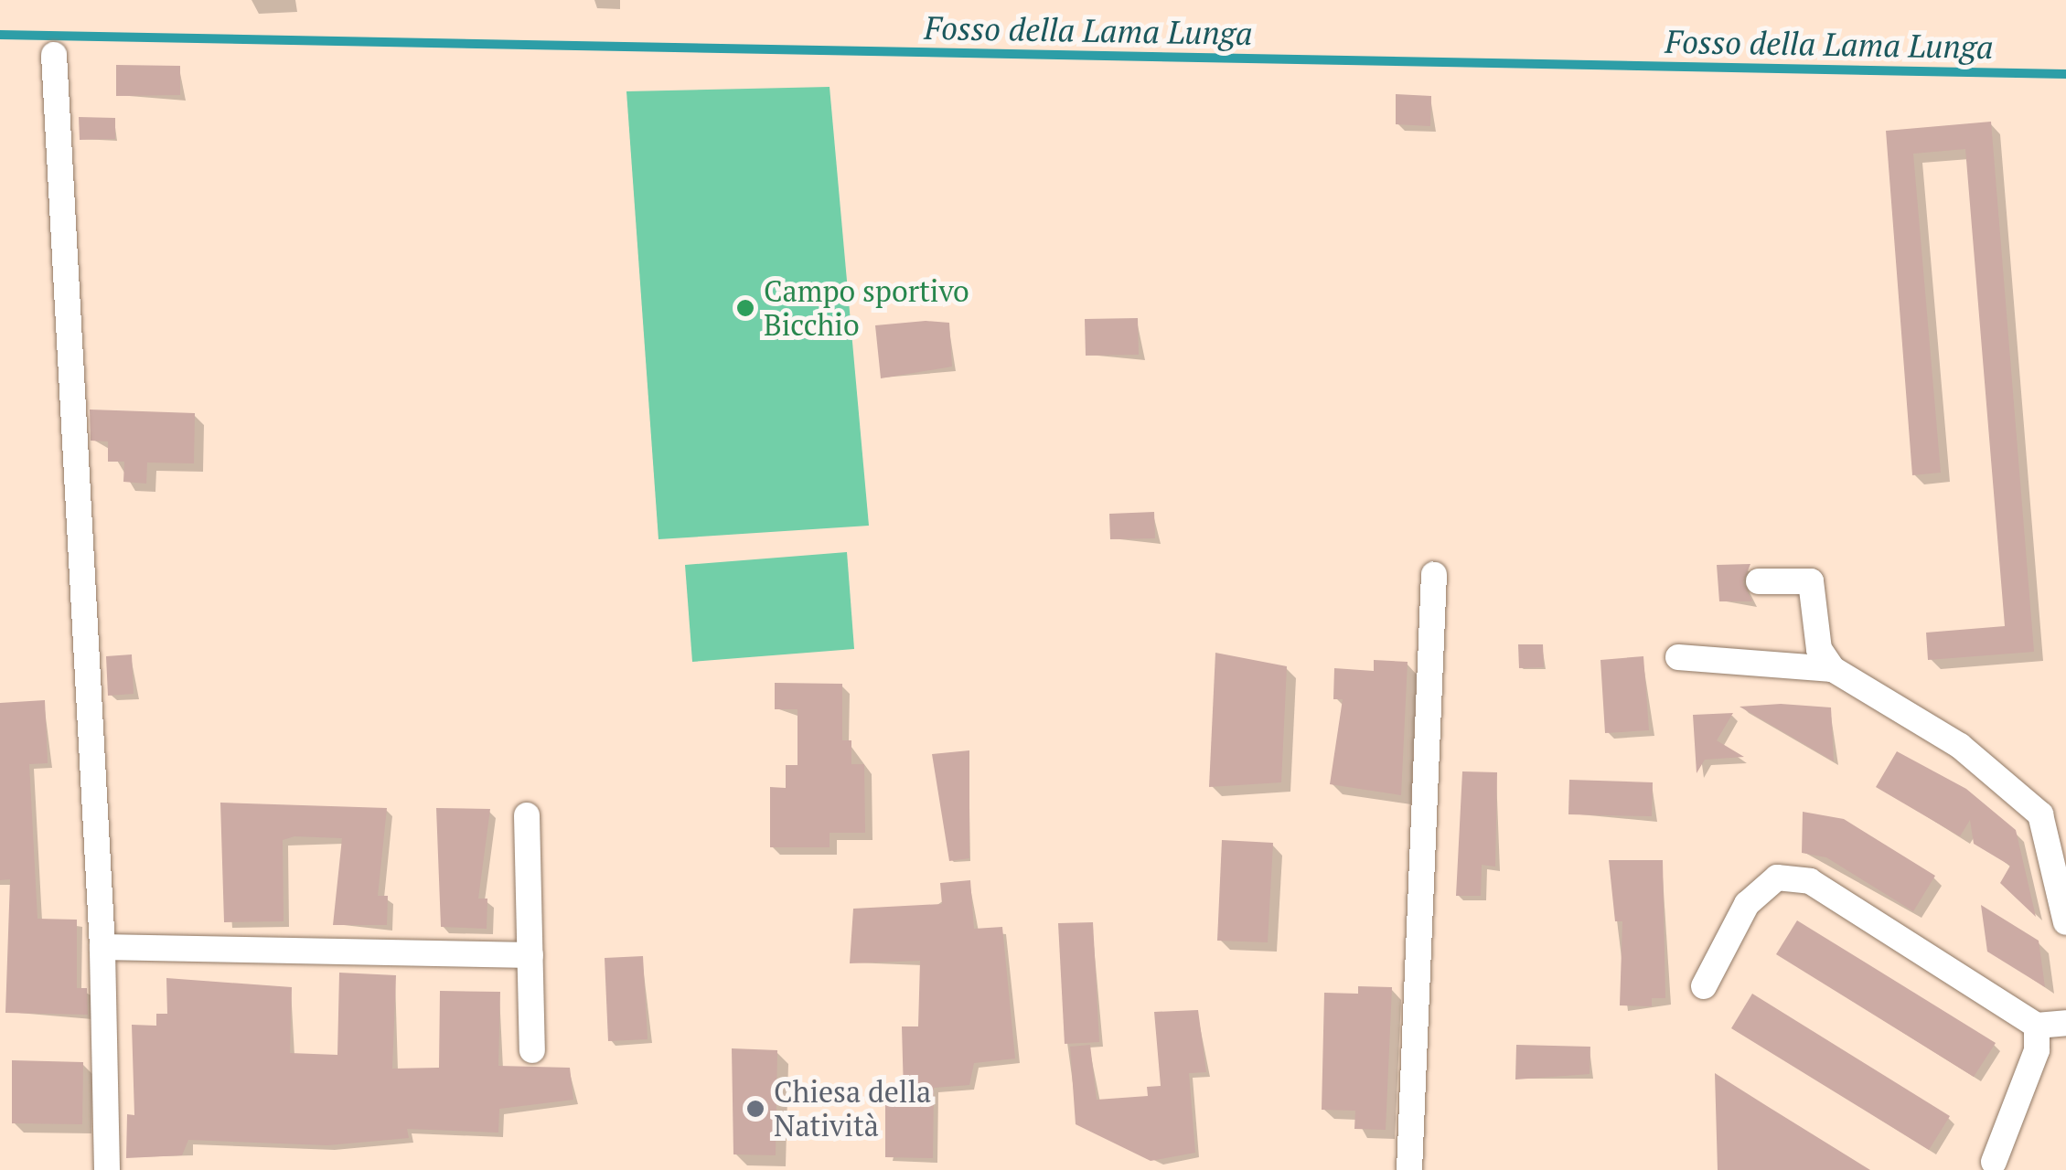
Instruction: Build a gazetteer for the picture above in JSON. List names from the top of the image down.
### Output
{
  "water": ["Fosso della Lama Lunga"],
  "places": ["Campo sportivo Bicchio", "Chiesa della Natività"]
}
